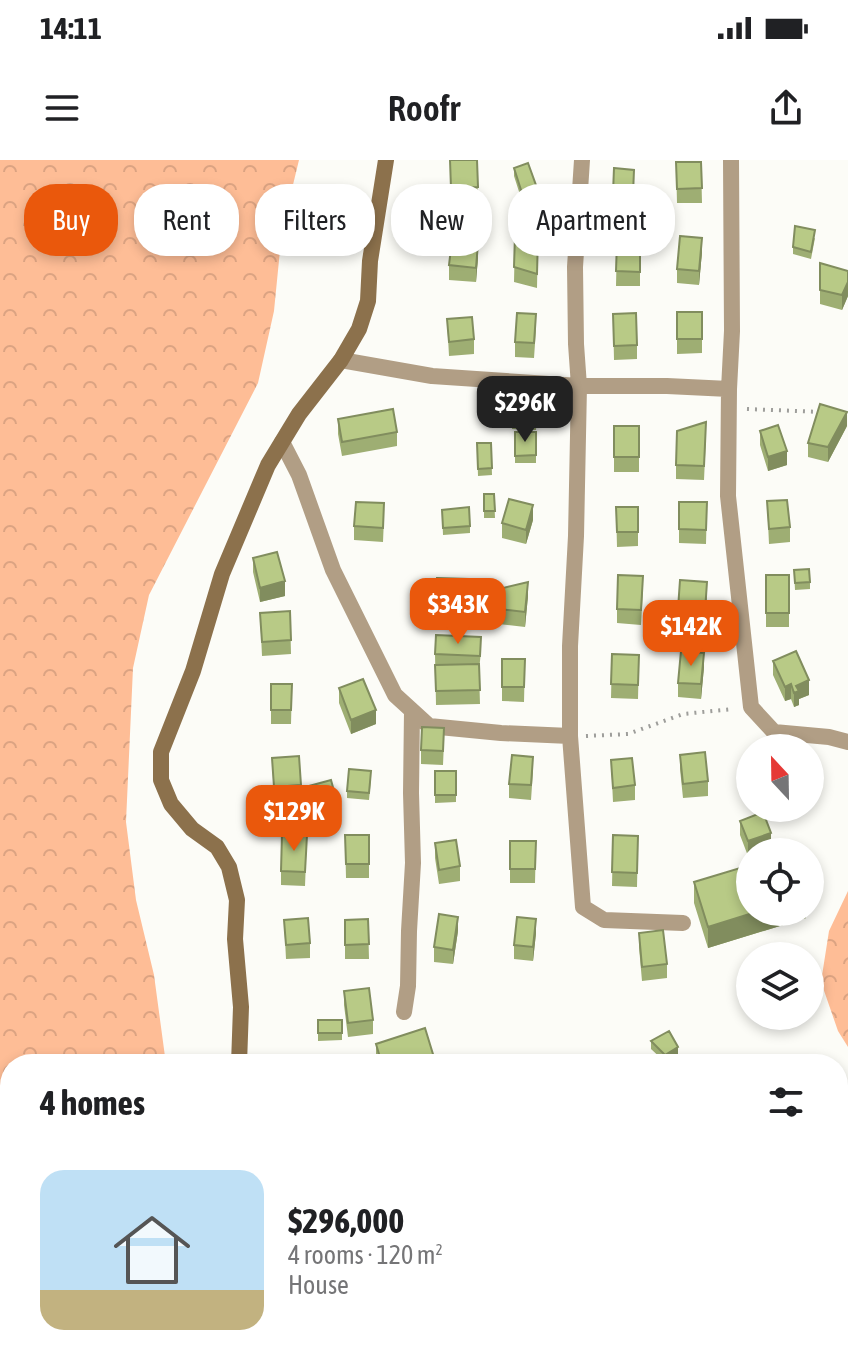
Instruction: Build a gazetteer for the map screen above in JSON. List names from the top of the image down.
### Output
{
  "north": "top",
  "page": {
    "status": "14:11",
    "header": "Roofr",
    "chip": [
      "Buy",
      "Rent",
      "Filters",
      "New",
      "Apartment"
    ],
    "price": [
      "$296K",
      "$343K",
      "$142K",
      "$129K"
    ],
    "heading": "4 homes",
    "list": [
      {
        "name": "$296,000",
        "note": "4 rooms · 120 m² · House"
      }
    ]
  }
}
